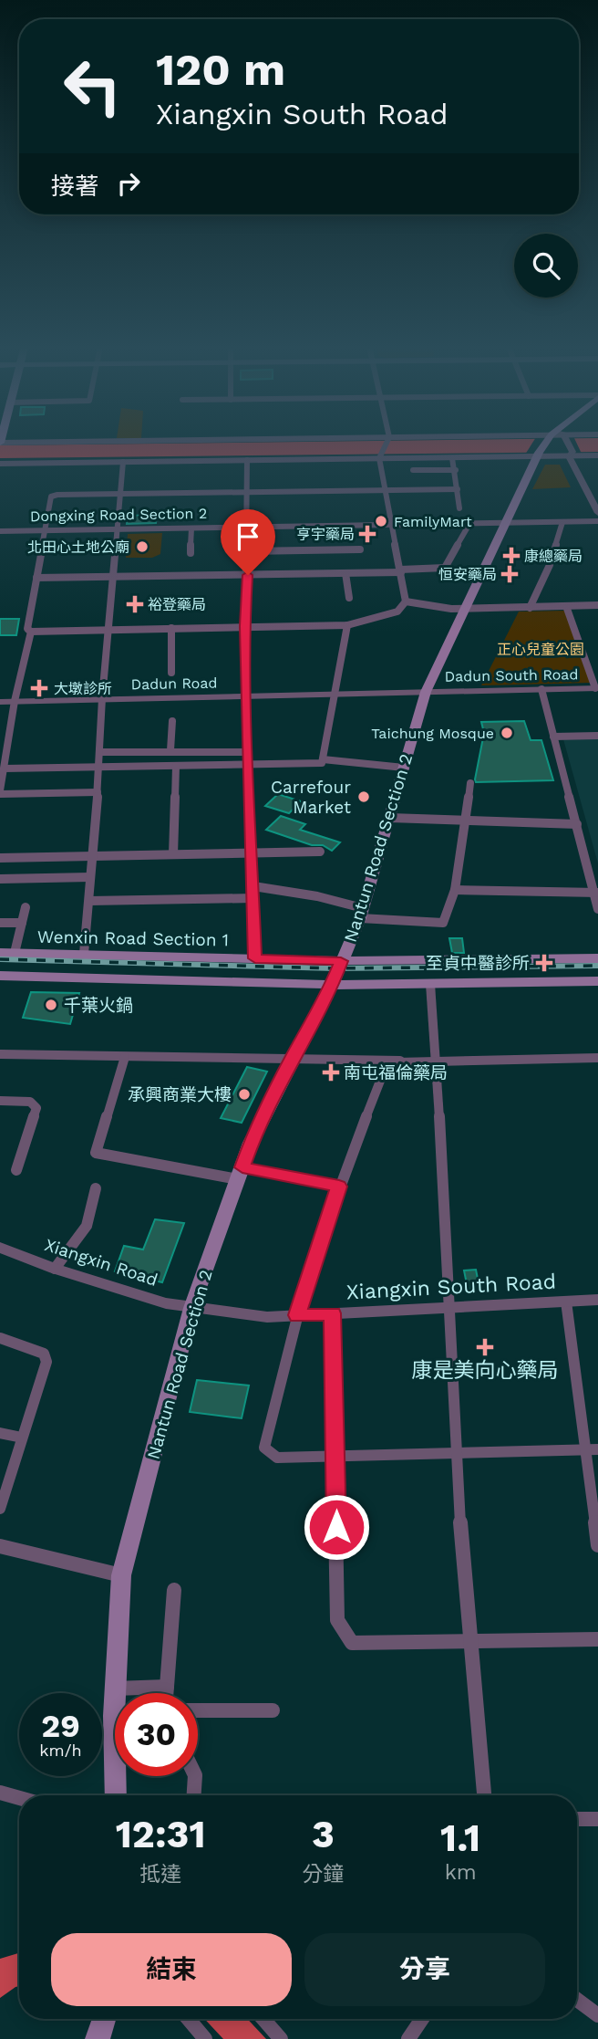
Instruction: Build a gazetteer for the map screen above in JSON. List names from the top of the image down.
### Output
{
  "streets": {
    "main road": ["Nantun Road Section 2", "Wenxin Road Section 1"],
    "street": [
      "Dongxing Road Section 2",
      "Dadun South Road",
      "Dadun Road",
      "Xiangxin Road",
      "Xiangxin South Road"
    ]
  },
  "crossings": [
    ["Dongxing Road Section 2", "Nantun Road Section 2"],
    ["Dadun South Road", "Dadun Road"],
    ["Dadun South Road", "Nantun Road Section 2"],
    ["Dadun Road", "Nantun Road Section 2"],
    ["Nantun Road Section 2", "Wenxin Road Section 1"],
    ["Nantun Road Section 2", "Xiangxin Road"],
    ["Nantun Road Section 2", "Xiangxin South Road"],
    ["Xiangxin Road", "Xiangxin South Road"]
  ],
  "parks": ["正心兒童公園"],
  "places": {
    "other": [
      "FamilyMart",
      "北田心土地公廟",
      "Taichung Mosque",
      "Carrefour Market",
      "千葉火鍋",
      "承興商業大樓"
    ],
    "health": [
      "亨宇藥局",
      "康總藥局",
      "恒安藥局",
      "裕登藥局",
      "大墩診所",
      "至貞中醫診所",
      "南屯福倫藥局",
      "康是美向心藥局"
    ]
  },
  "page": {
    "turn": ["120 m", "Xiangxin South Road"],
    "then": "接著",
    "speed": "29 km/h",
    "limit": "30",
    "eta": [
      "12:31",
      "抵達",
      "3",
      "分鐘",
      "1.1",
      "km"
    ],
    "buttons": ["結束", "分享"]
  }
}
